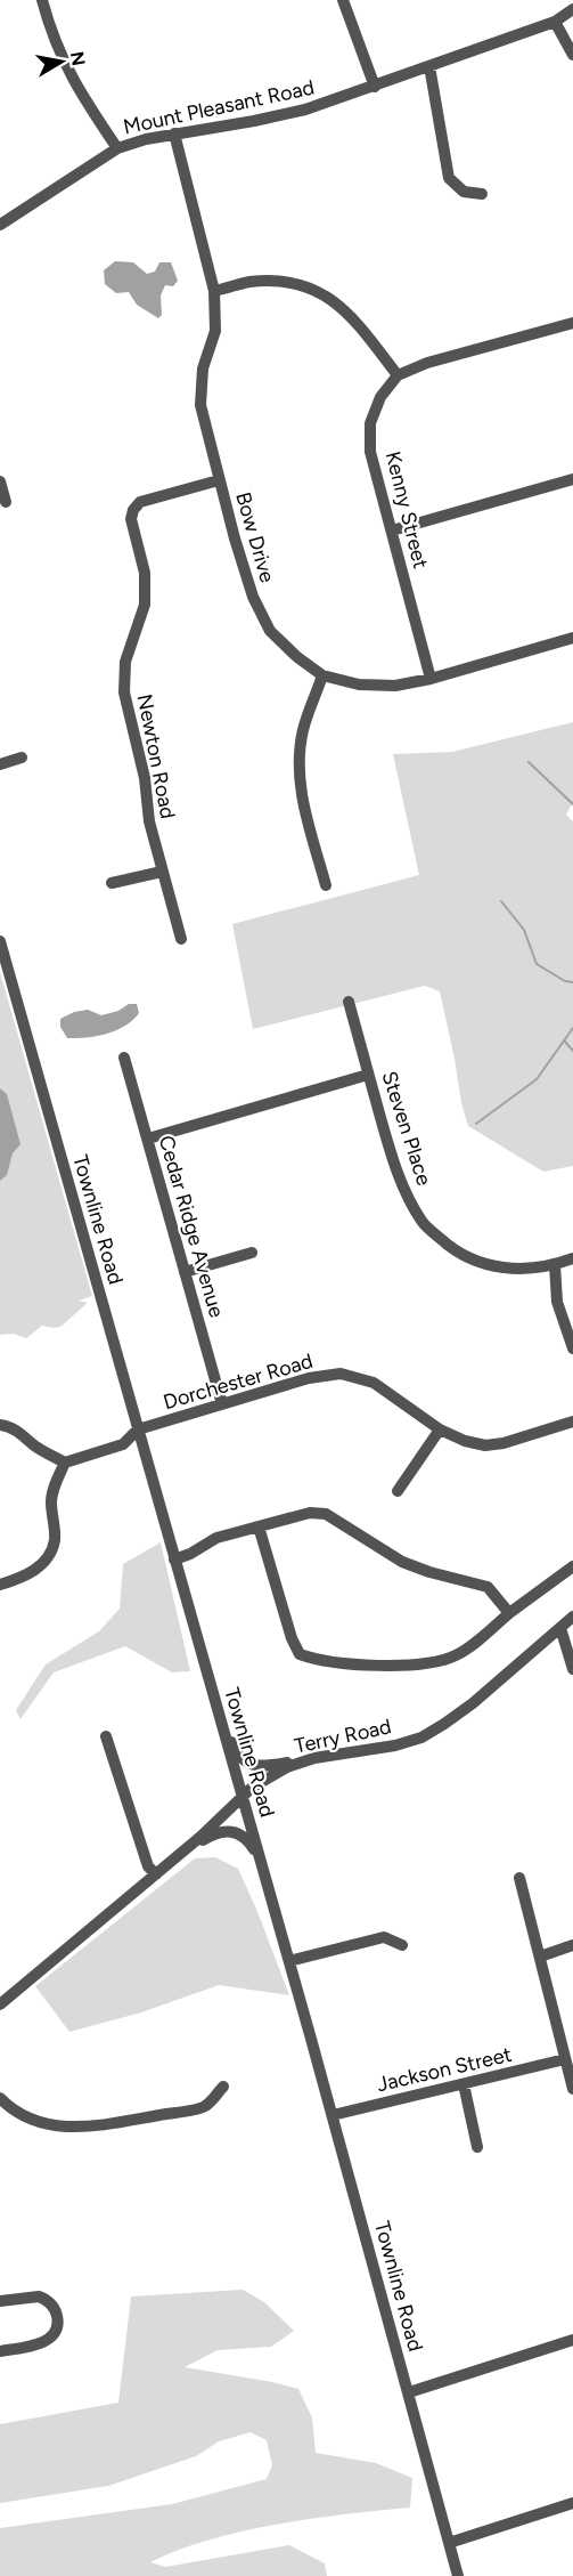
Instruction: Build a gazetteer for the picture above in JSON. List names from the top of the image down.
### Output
{
  "streets": {
    "street": [
      "Mount Pleasant Road",
      "Kenny Street",
      "Bow Drive",
      "Newton Road",
      "Steven Place",
      "Townline Road",
      "Cedar Ridge Avenue",
      "Dorchester Road",
      "Terry Road",
      "Jackson Street"
    ]
  },
  "crossings": [
    ["Mount Pleasant Road", "Bow Drive"],
    ["Kenny Street", "Bow Drive"],
    ["Bow Drive", "Newton Road"],
    ["Townline Road", "Dorchester Road"],
    ["Townline Road", "Terry Road"],
    ["Townline Road", "Jackson Street"],
    ["Cedar Ridge Avenue", "Dorchester Road"]
  ],
  "north": "right"
}
